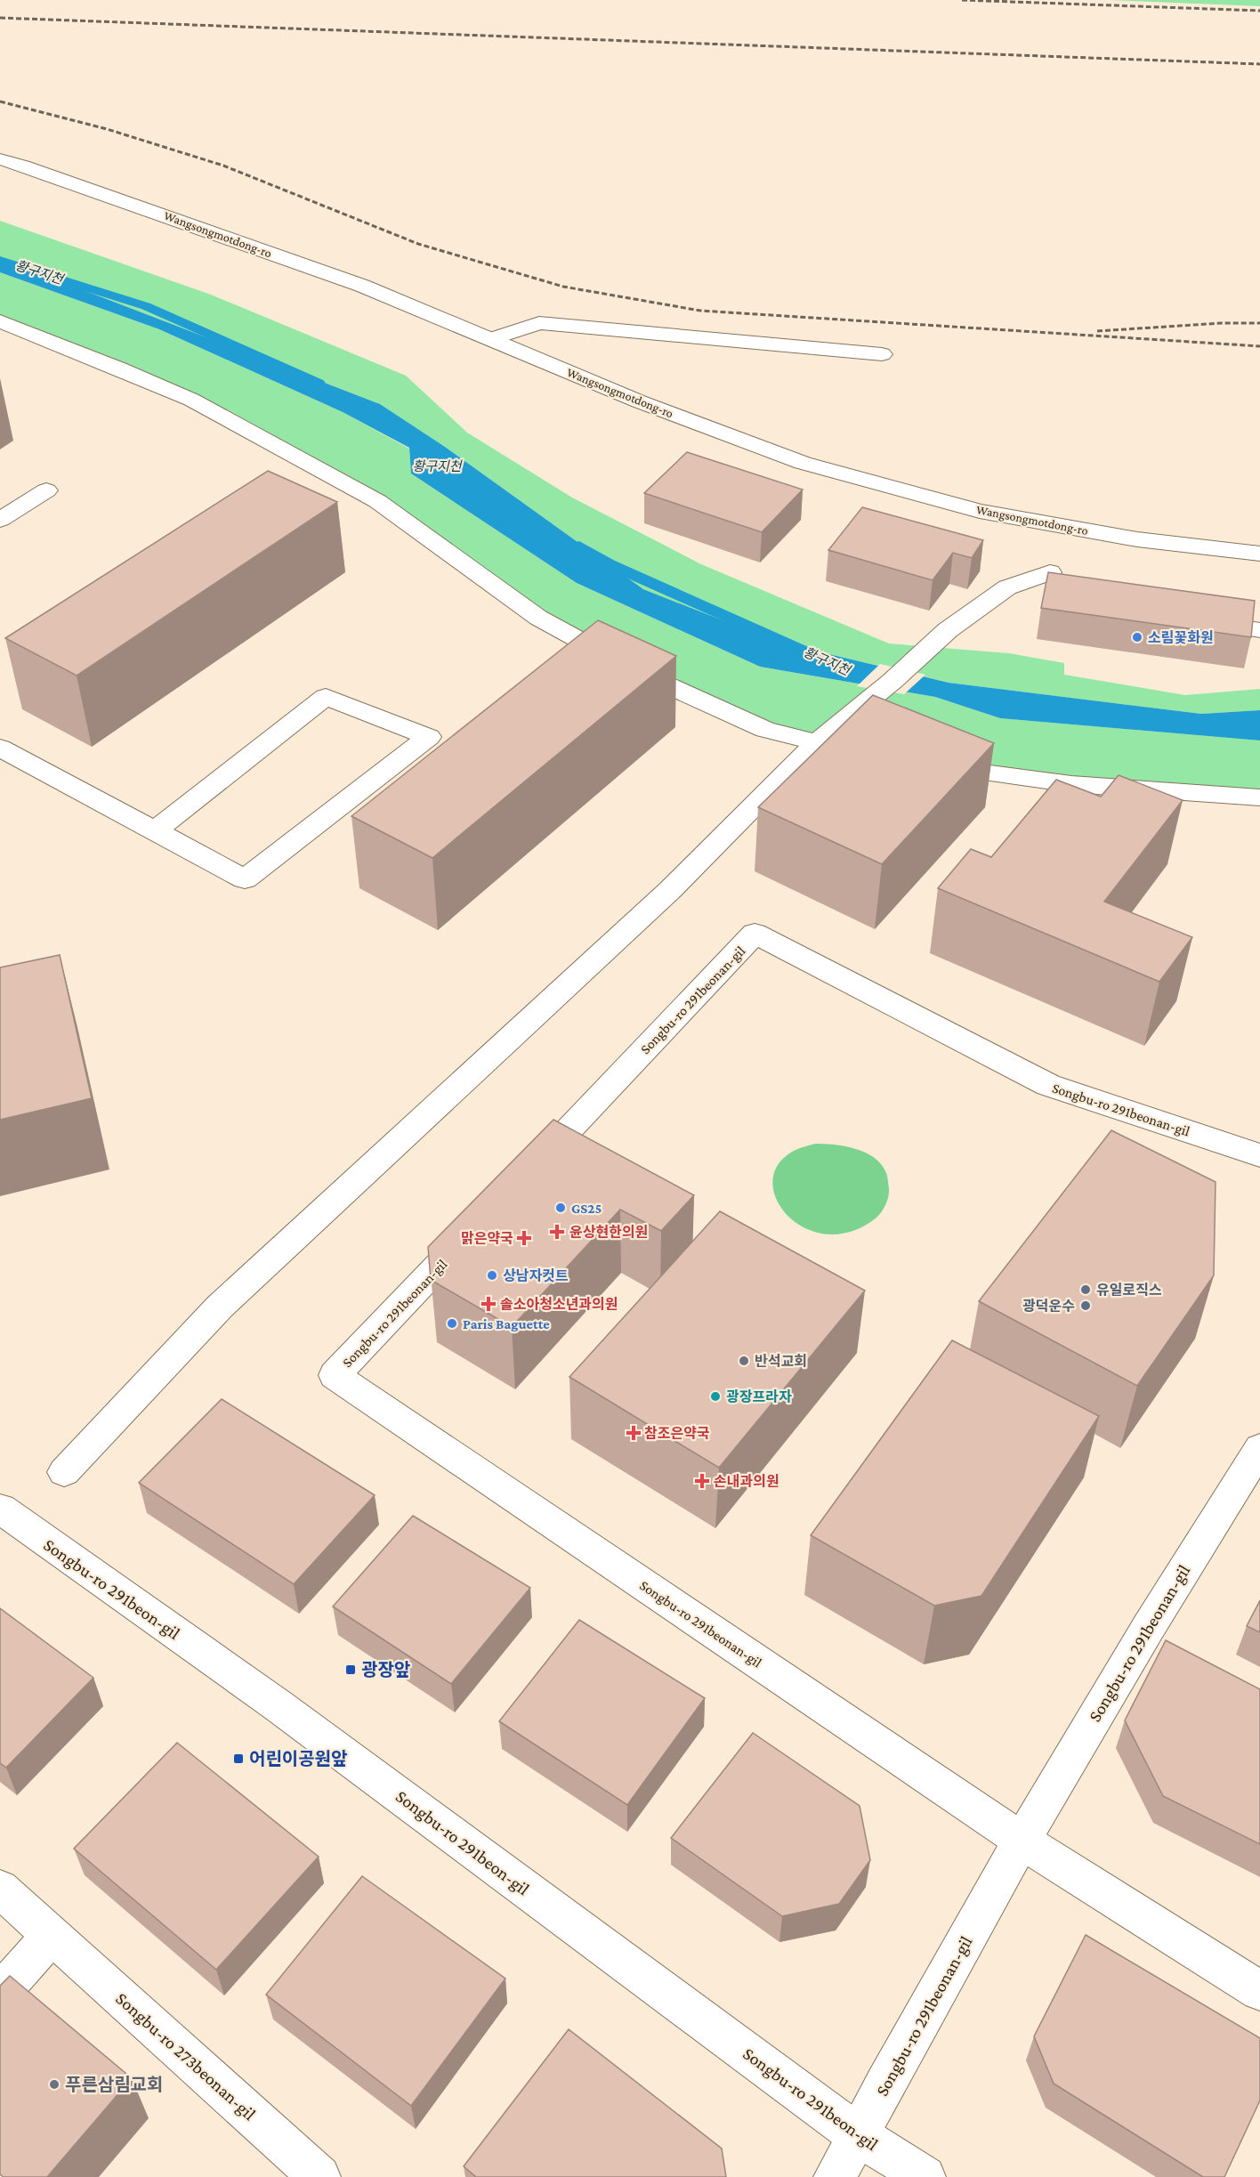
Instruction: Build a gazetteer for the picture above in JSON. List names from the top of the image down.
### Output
{
  "streets": {
    "street": [
      "Wangsongmotdong-ro",
      "Songbu-ro 291beonan-gil",
      "Songbu-ro 291beon-gil",
      "Songbu-ro 273beonan-gil"
    ]
  },
  "crossings": [
    ["Songbu-ro 291beonan-gil", "Songbu-ro 291beon-gil"]
  ],
  "water": ["황구지천"],
  "places": {
    "other": [
      "소림꽃화원",
      "GS25",
      "상남자컷트",
      "유일로직스",
      "광덕운수",
      "Paris Baguette",
      "반석교회",
      "광장프라자",
      "푸른삼림교회"
    ],
    "health": [
      "윤상현한의원",
      "맑은약국",
      "솔소아청소년과의원",
      "참조은약국",
      "손내과의원"
    ],
    "transit": ["광장앞", "어린이공원앞"]
  }
}
